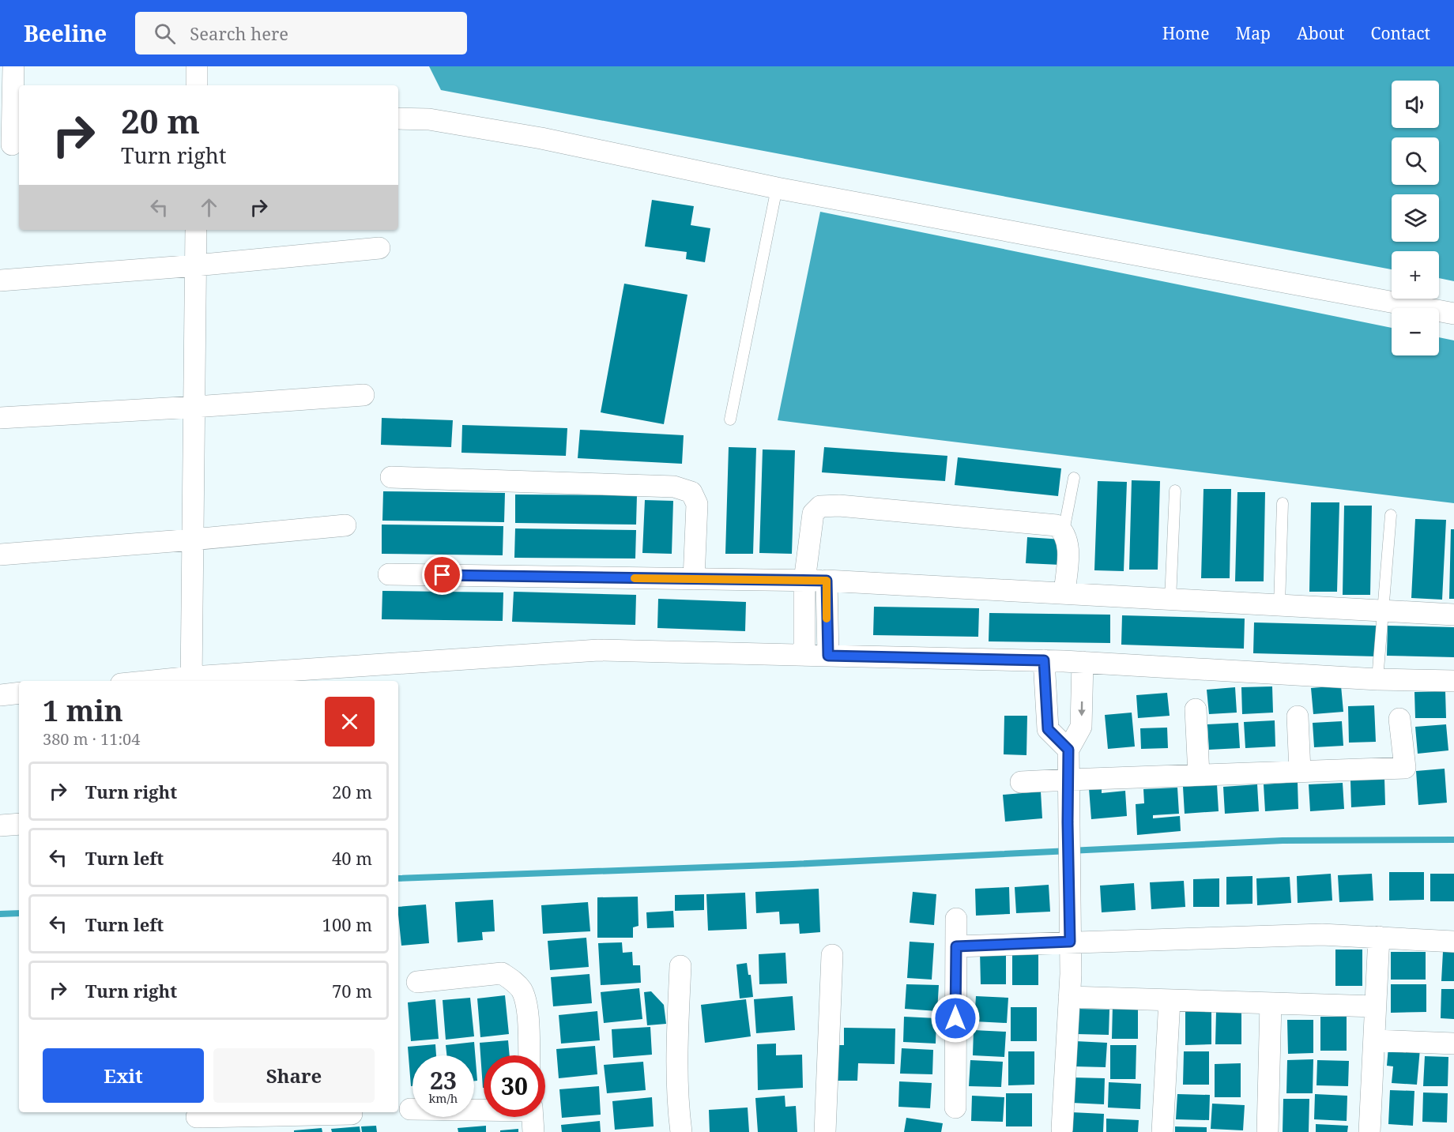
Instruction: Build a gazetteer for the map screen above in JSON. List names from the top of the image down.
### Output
{
  "page": {
    "header": "Beeline",
    "search": "Search here",
    "nav": [
      "Home",
      "Map",
      "About",
      "Contact"
    ],
    "map_buttons": ["+", "−"],
    "turn": ["20 m", "Turn right"],
    "heading": ["1 min", "380 m · 11:04"],
    "list": [
      {
        "name": "Turn right",
        "value": "20 m"
      },
      {
        "name": "Turn left",
        "value": "40 m"
      },
      {
        "name": "Turn left",
        "value": "100 m"
      },
      {
        "name": "Turn right",
        "value": "70 m"
      }
    ],
    "buttons": ["Exit", "Share"],
    "speed": "23 km/h",
    "limit": "30"
  }
}
